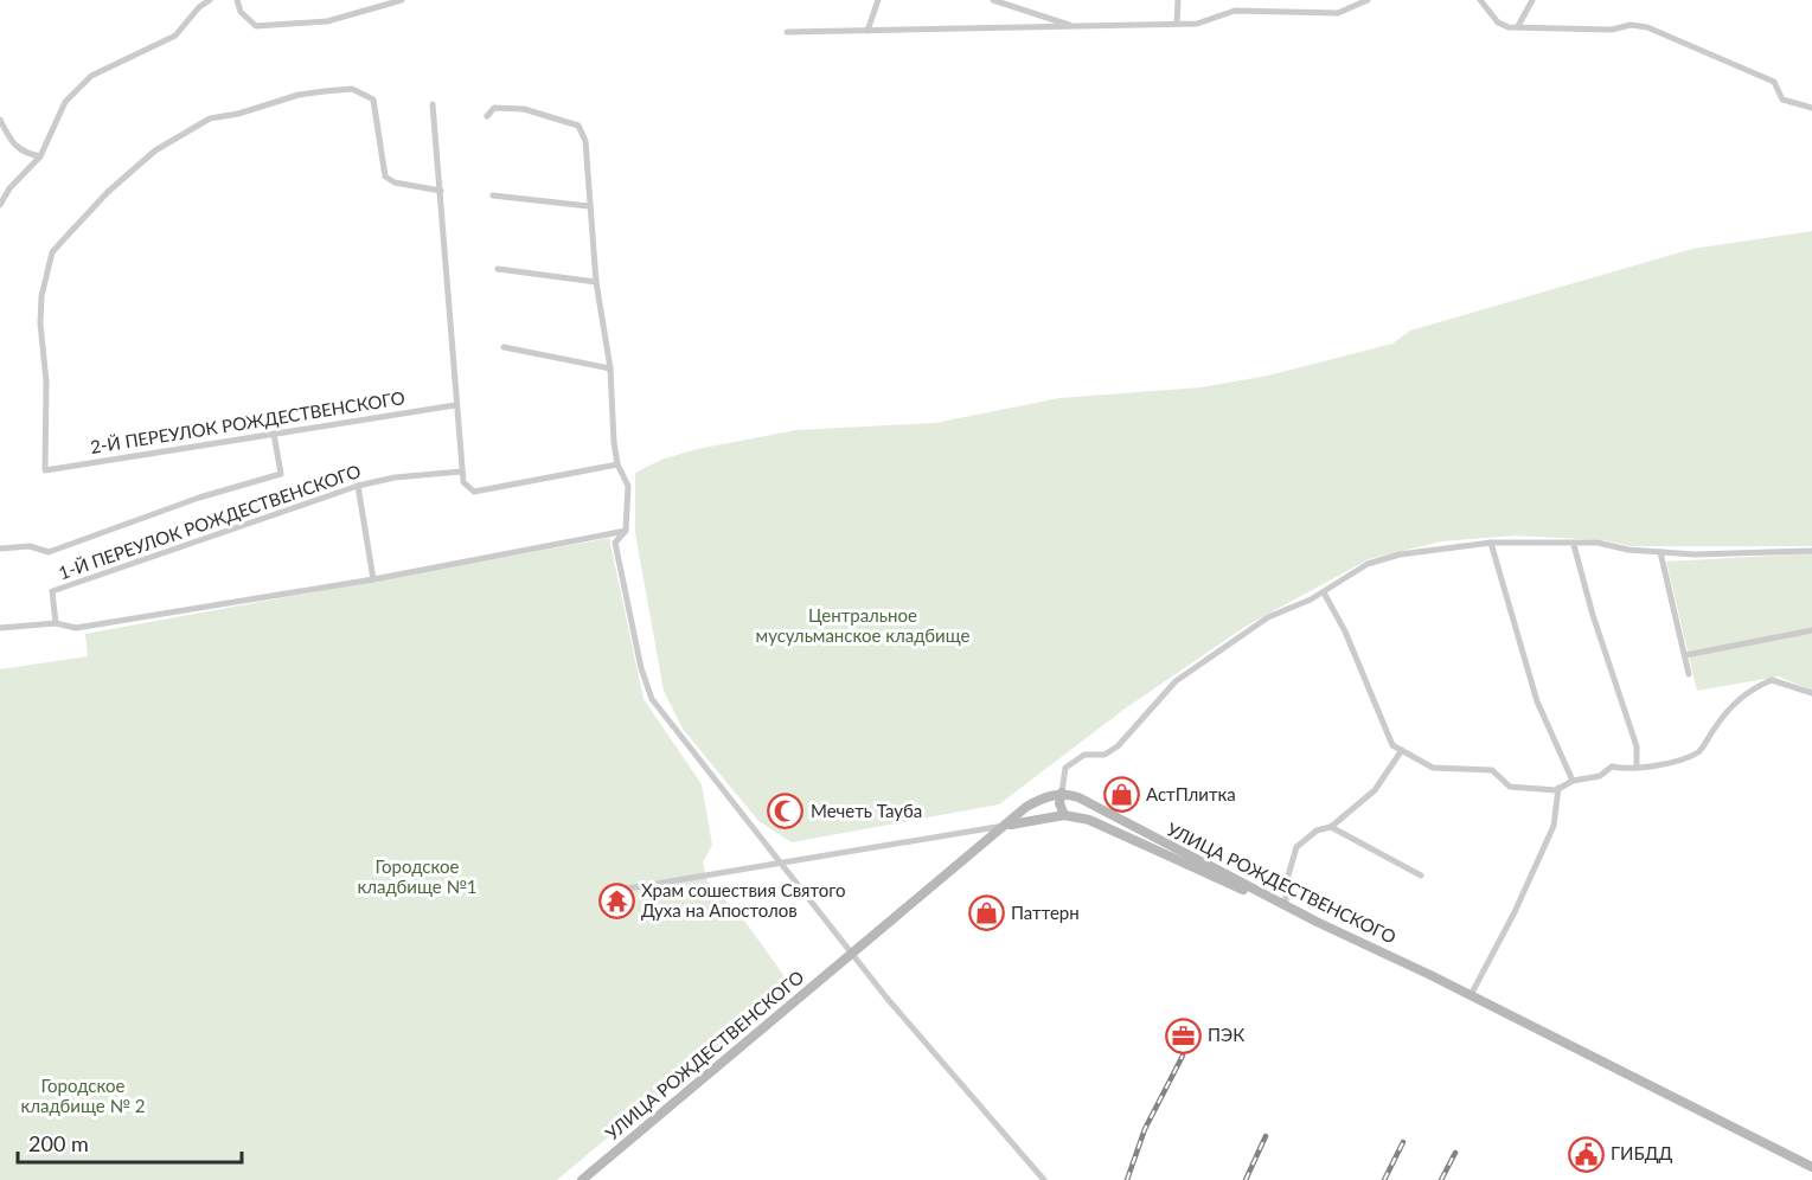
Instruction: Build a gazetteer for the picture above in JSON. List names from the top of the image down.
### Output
{
  "streets": {
    "main road": ["УЛИЦА РОЖДЕСТВЕНСКОГО"],
    "street": ["2-Й ПЕРЕУЛОК РОЖДЕСТВЕНСКОГО", "1-Й ПЕРЕУЛОК РОЖДЕСТВЕНСКОГО"]
  },
  "parks": ["Центральное мусульманское кладбище", "Городское кладбище №1", "Городское кладбище № 2"],
  "places": {
    "shop": ["АстПлитка", "Паттерн"],
    "mosque": ["Мечеть Тауба"],
    "temple": ["Храм сошествия Святого Духа на Апостолов"],
    "office": ["ПЭК"],
    "public building": ["ГИБДД"]
  },
  "scale_bar": "200 m"
}
